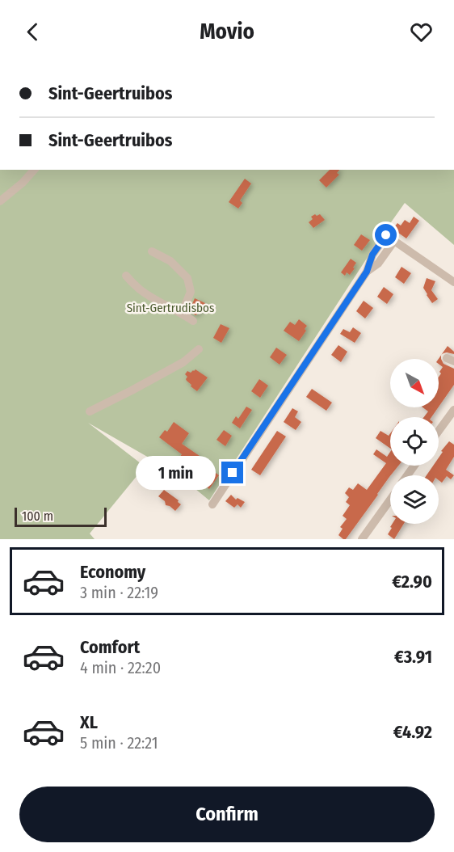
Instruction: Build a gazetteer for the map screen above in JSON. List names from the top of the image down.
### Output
{
  "parks": ["Sint-Gertrudisbos"],
  "scale_bar": "100 m",
  "north": "bottom right",
  "page": {
    "header": "Movio",
    "banner": ["Sint-Geertruibos", "Sint-Geertruibos"],
    "bubble": "1 min",
    "scale": "100 m",
    "list": [
      {
        "name": "Economy",
        "note": "3 min · 22:19",
        "value": "€2.90"
      },
      {
        "name": "Comfort",
        "note": "4 min · 22:20",
        "value": "€3.91"
      },
      {
        "name": "XL",
        "note": "5 min · 22:21",
        "value": "€4.92"
      }
    ],
    "buttons": "Confirm"
  }
}
